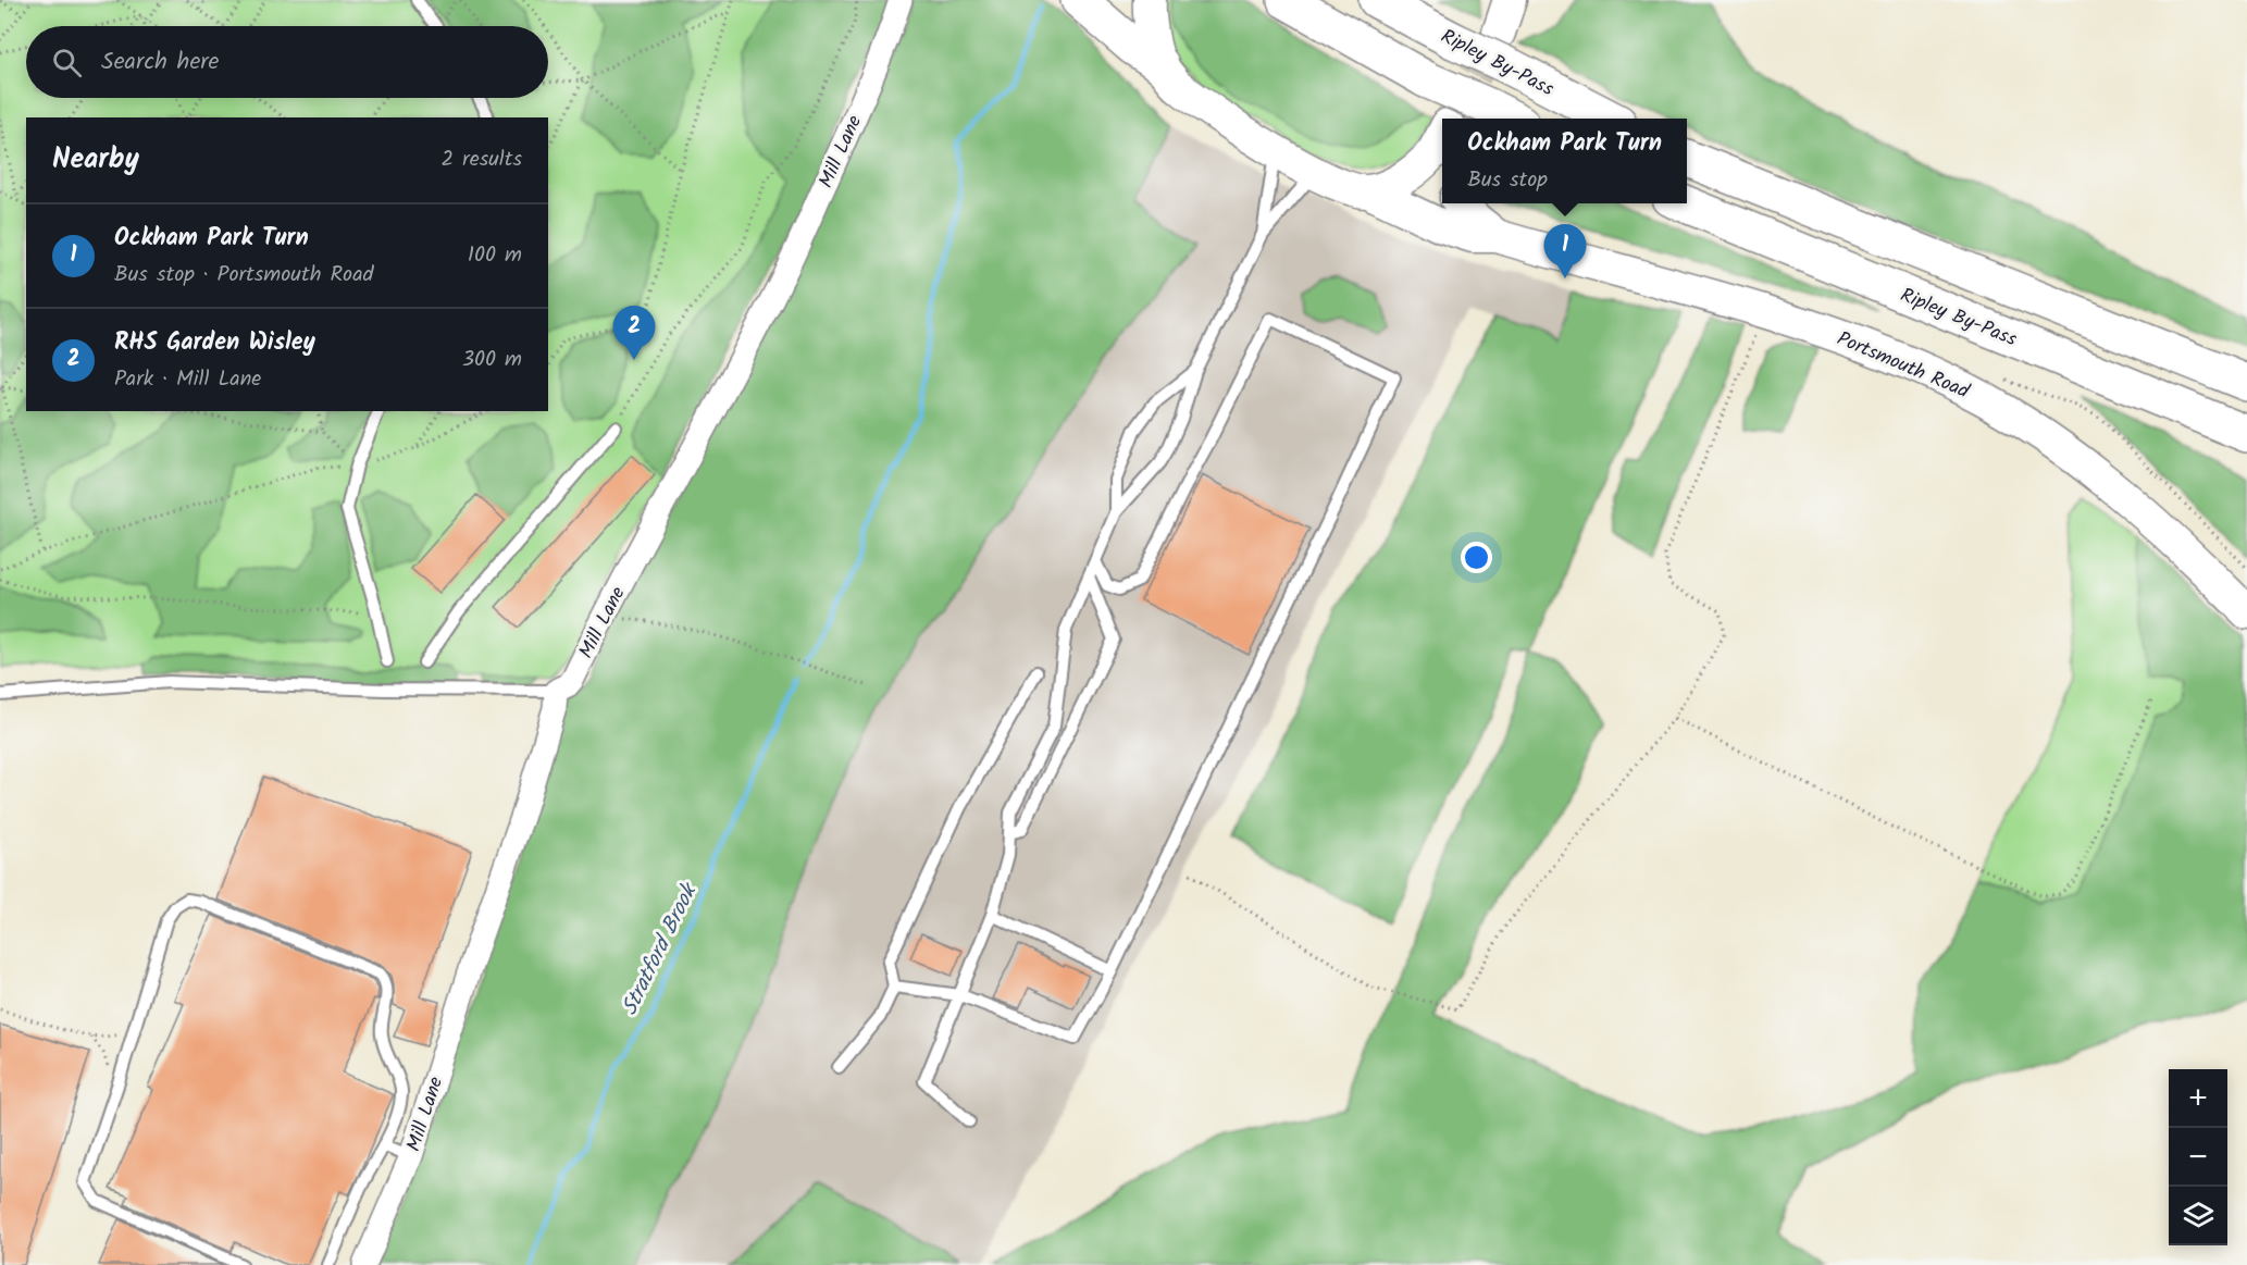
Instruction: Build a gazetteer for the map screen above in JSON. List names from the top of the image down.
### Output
{
  "streets": {
    "highway": ["Ripley By-Pass"],
    "main road": ["Portsmouth Road"],
    "street": ["Mill Lane"]
  },
  "water": ["Stratford Brook"],
  "page": {
    "search": "Search here",
    "heading": ["Nearby", "2 results"],
    "popup": ["Ockham Park Turn", "Bus stop"],
    "list": [
      {
        "mark": "1",
        "name": "Ockham Park Turn",
        "note": "Bus stop · Portsmouth Road",
        "value": "100 m"
      },
      {
        "mark": "2",
        "name": "RHS Garden Wisley",
        "note": "Park · Mill Lane",
        "value": "300 m"
      }
    ],
    "pins": ["1", "2"],
    "map_buttons": ["+", "−"]
  }
}
